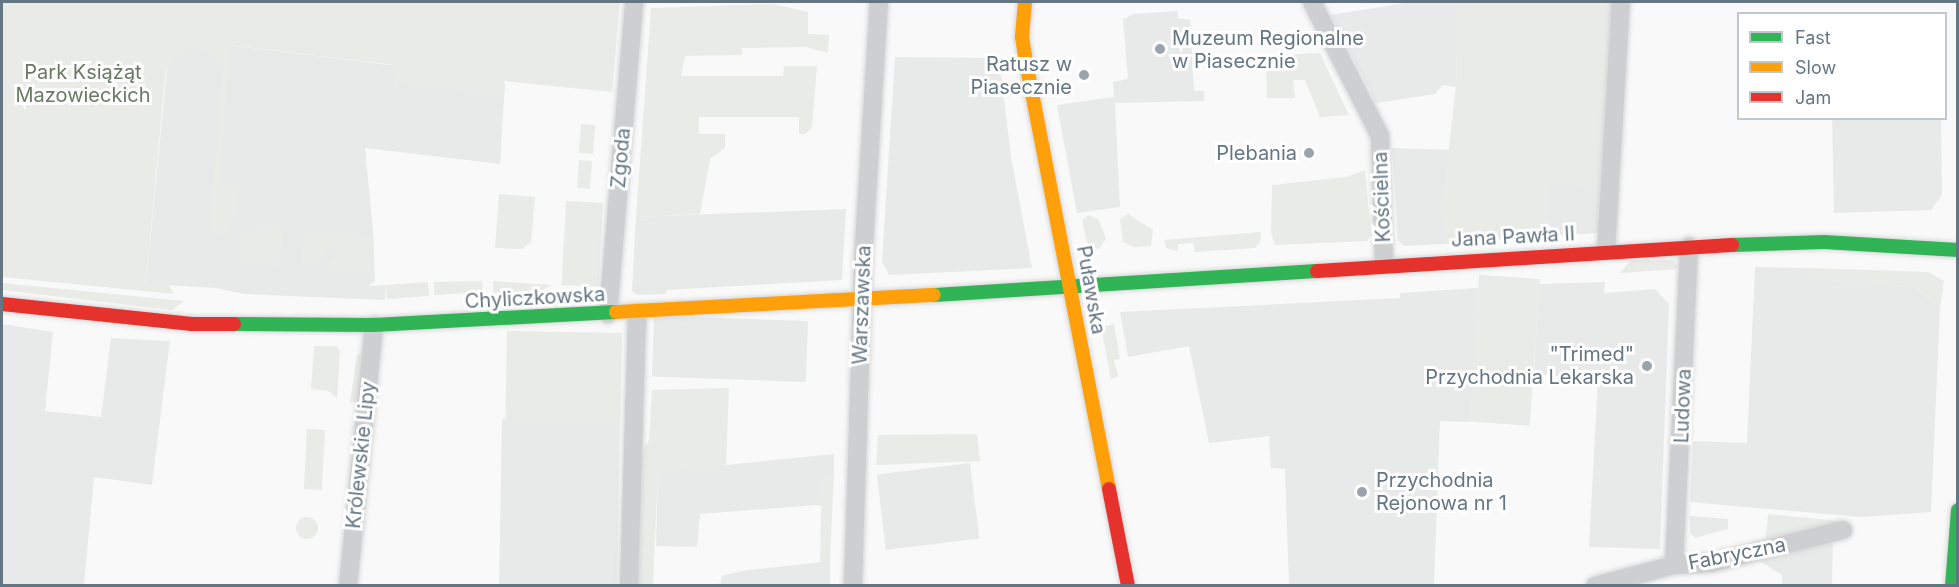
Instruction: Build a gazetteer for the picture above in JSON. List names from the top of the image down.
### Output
{
  "streets": {
    "street": [
      "Zgoda",
      "Kościelna",
      "Jana Pawła II",
      "Puławska",
      "Chyliczkowska",
      "Warszawska",
      "Ludowa",
      "Królewskie Lipy",
      "Fabryczna"
    ]
  },
  "crossings": [
    ["Zgoda", "Chyliczkowska"],
    ["Kościelna", "Jana Pawła II"],
    ["Jana Pawła II", "Puławska"],
    ["Jana Pawła II", "Chyliczkowska"],
    ["Jana Pawła II", "Ludowa"],
    ["Puławska", "Chyliczkowska"],
    ["Chyliczkowska", "Warszawska"],
    ["Chyliczkowska", "Królewskie Lipy"],
    ["Ludowa", "Fabryczna"]
  ],
  "parks": ["Park Książąt Mazowieckich"],
  "places": [
    "Muzeum Regionalne w Piasecznie",
    "Ratusz w Piasecznie",
    "Plebania",
    "\"Trimed\" Przychodnia Lekarska",
    "Przychodnia Rejonowa nr 1"
  ],
  "legend": ["Fast", "Slow", "Jam"]
}
